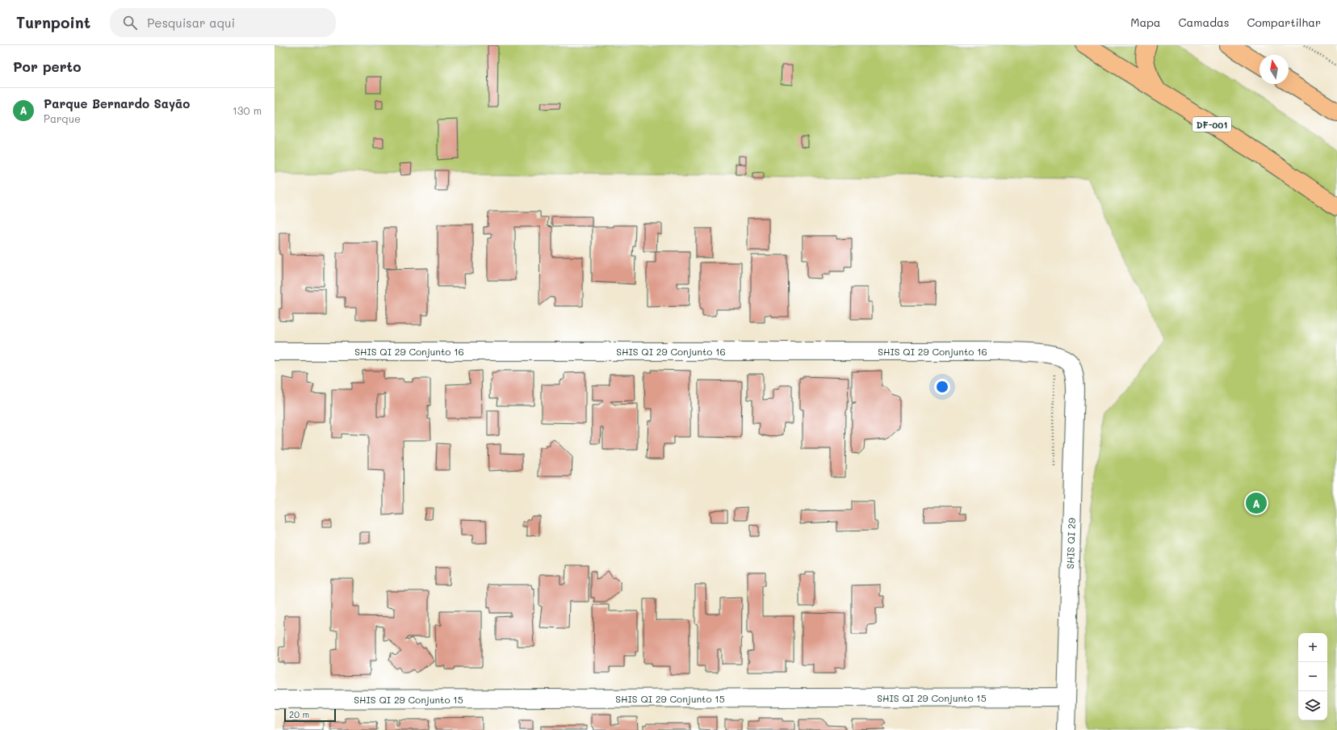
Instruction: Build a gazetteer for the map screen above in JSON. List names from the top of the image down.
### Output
{
  "streets": {
    "main road": ["DF-001"],
    "street": ["SHIS QI 29 Conjunto 16", "SHIS QI 29", "SHIS QI 29 Conjunto 15"]
  },
  "crossings": [
    ["SHIS QI 29 Conjunto 16", "SHIS QI 29"],
    ["SHIS QI 29", "SHIS QI 29 Conjunto 15"]
  ],
  "scale_bar": "20 m",
  "north": "top",
  "page": {
    "header": "Turnpoint",
    "search": "Pesquisar aqui",
    "nav": ["Mapa", "Camadas", "Compartilhar"],
    "heading": "Por perto",
    "list": [
      {
        "mark": "A",
        "name": "Parque Bernardo Sayão",
        "note": "Parque",
        "value": "130 m"
      }
    ],
    "pins": "A",
    "map_buttons": ["+", "−"],
    "scale": "20 m"
  }
}
